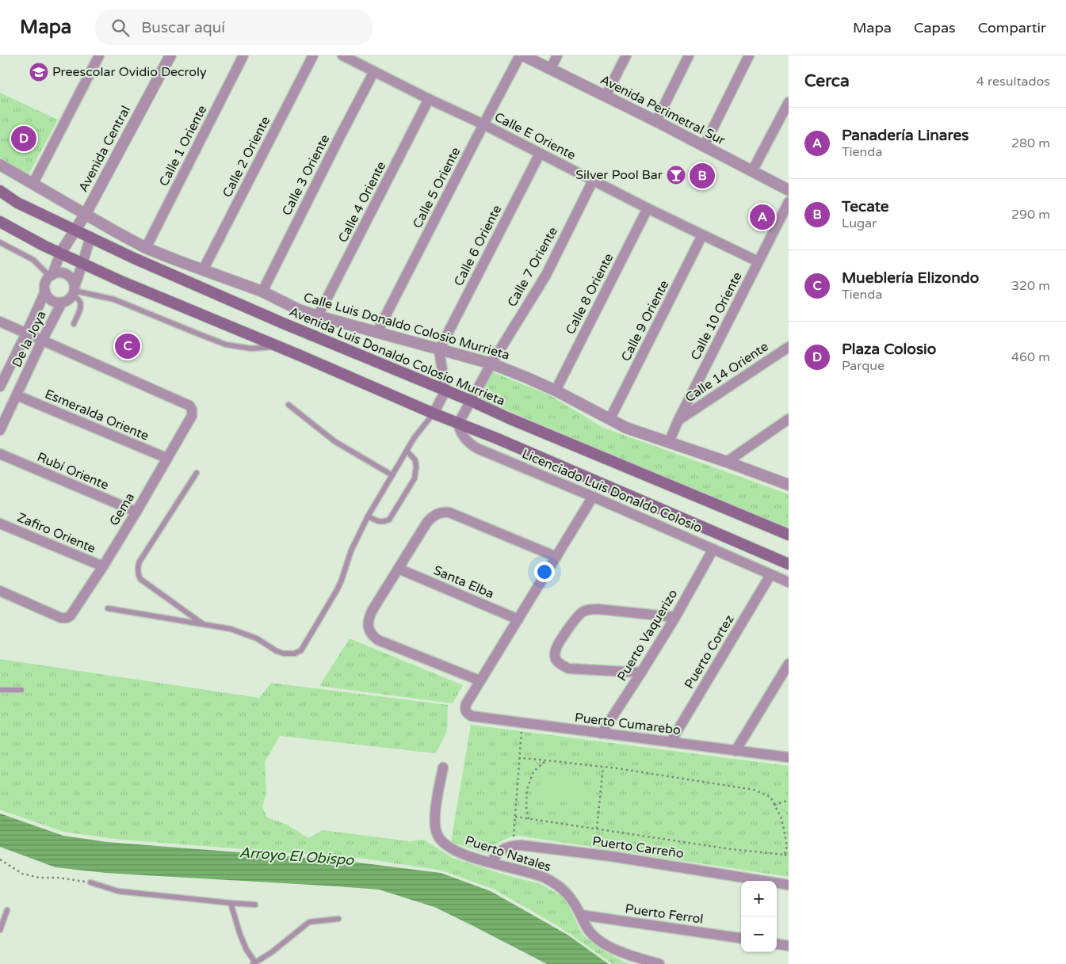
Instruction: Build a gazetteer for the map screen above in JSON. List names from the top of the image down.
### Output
{
  "streets": {
    "main road": ["Avenida Luis Donaldo Colosio Murrieta"],
    "street": [
      "Avenida Perimetral Sur",
      "Calle E Oriente",
      "Calle 1 Oriente",
      "Avenida Central",
      "Calle 2 Oriente",
      "Calle 3 Oriente",
      "Calle 5 Oriente",
      "Calle 4 Oriente",
      "Calle 6 Oriente",
      "Calle 7 Oriente",
      "Calle 8 Oriente",
      "Calle 10 Oriente",
      "Calle 9 Oriente",
      "Calle Luis Donaldo Colosio Murrieta",
      "De la Joya",
      "Calle 14 Oriente",
      "Esmeralda Oriente",
      "Rubí Oriente",
      "Licenciado Luis Donaldo Colosio",
      "Gema",
      "Zafiro Oriente",
      "Santa Elba",
      "Puerto Vaquerizo",
      "Puerto Cortez",
      "Puerto Cumarebo",
      "Puerto Carreño",
      "Puerto Natales",
      "Puerto Ferrol"
    ]
  },
  "crossings": [
    ["Avenida Perimetral Sur", "Calle 5 Oriente"],
    ["Calle E Oriente", "Calle 3 Oriente"],
    ["Calle E Oriente", "Calle 5 Oriente"],
    ["Calle E Oriente", "Calle 4 Oriente"],
    ["Calle E Oriente", "Calle 6 Oriente"],
    ["Calle E Oriente", "Calle 7 Oriente"],
    ["Calle E Oriente", "Calle 8 Oriente"],
    ["Calle E Oriente", "Calle 10 Oriente"],
    ["Calle E Oriente", "Calle 9 Oriente"],
    ["Calle 1 Oriente", "Calle Luis Donaldo Colosio Murrieta"],
    ["Avenida Central", "Calle Luis Donaldo Colosio Murrieta"],
    ["Avenida Central", "De la Joya"],
    ["Avenida Central", "Avenida Luis Donaldo Colosio Murrieta"],
    ["Calle 2 Oriente", "Calle Luis Donaldo Colosio Murrieta"],
    ["Calle 3 Oriente", "Calle Luis Donaldo Colosio Murrieta"],
    ["Calle 5 Oriente", "Calle Luis Donaldo Colosio Murrieta"],
    ["Calle 4 Oriente", "Calle Luis Donaldo Colosio Murrieta"],
    ["Calle 6 Oriente", "Calle Luis Donaldo Colosio Murrieta"],
    ["Calle 7 Oriente", "Calle Luis Donaldo Colosio Murrieta"],
    ["Calle 7 Oriente", "Avenida Luis Donaldo Colosio Murrieta"],
    ["Calle 8 Oriente", "Calle Luis Donaldo Colosio Murrieta"],
    ["Calle 10 Oriente", "Calle Luis Donaldo Colosio Murrieta"],
    ["Calle 10 Oriente", "Calle 14 Oriente"],
    ["Calle 9 Oriente", "Calle Luis Donaldo Colosio Murrieta"],
    ["De la Joya", "Esmeralda Oriente"],
    ["De la Joya", "Gema"],
    ["Esmeralda Oriente", "Gema"],
    ["Rubí Oriente", "Gema"],
    ["Licenciado Luis Donaldo Colosio", "Puerto Vaquerizo"],
    ["Licenciado Luis Donaldo Colosio", "Puerto Cortez"],
    ["Gema", "Zafiro Oriente"],
    ["Puerto Vaquerizo", "Puerto Cumarebo"],
    ["Puerto Cortez", "Puerto Cumarebo"],
    ["Puerto Natales", "Puerto Ferrol"]
  ],
  "water": ["Arroyo El Obispo"],
  "places": {
    "school or university": ["Preescolar Ovidio Decroly"],
    "bar": ["Silver Pool Bar"]
  },
  "page": {
    "header": "Mapa",
    "search": "Buscar aquí",
    "nav": ["Mapa", "Capas", "Compartir"],
    "heading": ["Cerca", "4 resultados"],
    "list": [
      {
        "mark": "A",
        "name": "Panadería Linares",
        "note": "Tienda",
        "value": "280 m"
      },
      {
        "mark": "B",
        "name": "Tecate",
        "note": "Lugar",
        "value": "290 m"
      },
      {
        "mark": "C",
        "name": "Mueblería Elizondo",
        "note": "Tienda",
        "value": "320 m"
      },
      {
        "mark": "D",
        "name": "Plaza Colosio",
        "note": "Parque",
        "value": "460 m"
      }
    ],
    "pins": [
      "D",
      "B",
      "A",
      "C"
    ],
    "map_buttons": ["+", "−"]
  }
}
